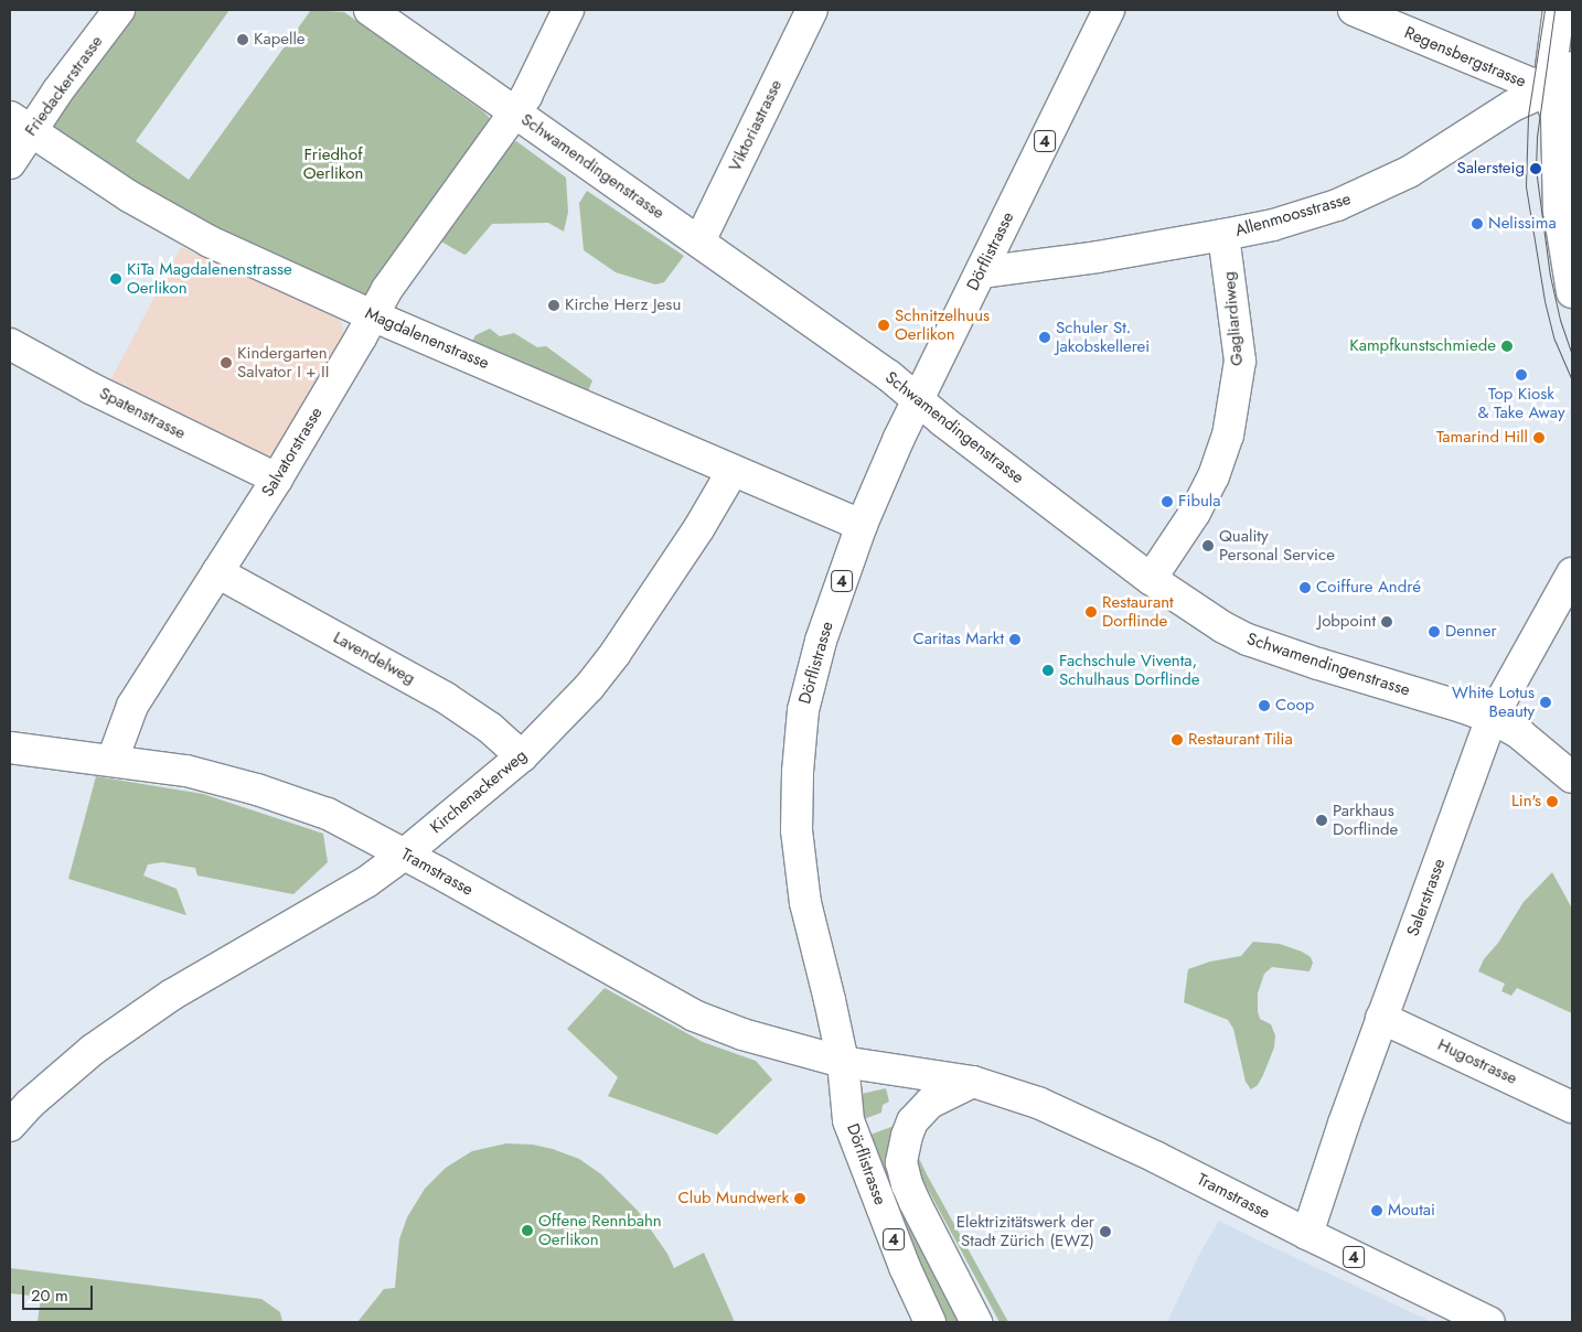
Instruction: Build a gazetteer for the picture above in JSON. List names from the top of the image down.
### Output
{
  "streets": {
    "street": [
      "Regensbergstrasse",
      "Friedackerstrasse",
      "Viktoriastrasse",
      "4",
      "Schwamendingenstrasse",
      "Allenmoosstrasse",
      "Dörflistrasse",
      "Gagliardiweg",
      "Magdalenenstrasse",
      "Spatenstrasse",
      "Salvatorstrasse",
      "Lavendelweg",
      "Kirchenackerweg",
      "Tramstrasse",
      "Salerstrasse",
      "Hugostrasse"
    ]
  },
  "crossings": [
    ["Regensbergstrasse", "Allenmoosstrasse"],
    ["Friedackerstrasse", "Magdalenenstrasse"],
    ["Viktoriastrasse", "Schwamendingenstrasse"],
    ["Schwamendingenstrasse", "Dörflistrasse"],
    ["Schwamendingenstrasse", "Gagliardiweg"],
    ["Schwamendingenstrasse", "Salvatorstrasse"],
    ["Schwamendingenstrasse", "Salerstrasse"],
    ["Allenmoosstrasse", "Dörflistrasse"],
    ["Allenmoosstrasse", "Gagliardiweg"],
    ["Dörflistrasse", "Magdalenenstrasse"],
    ["Dörflistrasse", "Tramstrasse"],
    ["Magdalenenstrasse", "Salvatorstrasse"],
    ["Magdalenenstrasse", "Kirchenackerweg"],
    ["Spatenstrasse", "Salvatorstrasse"],
    ["Salvatorstrasse", "Lavendelweg"],
    ["Salvatorstrasse", "Tramstrasse"],
    ["Lavendelweg", "Kirchenackerweg"],
    ["Kirchenackerweg", "Tramstrasse"],
    ["Tramstrasse", "Salerstrasse"],
    ["Salerstrasse", "Hugostrasse"]
  ],
  "parks": ["Friedhof Oerlikon"],
  "places": [
    "Kapelle",
    "Salersteig",
    "Nelissima",
    "KiTa Magdalenenstrasse Oerlikon",
    "Kirche Herz Jesu",
    "Schnitzelhuus Oerlikon",
    "Schuler St. Jakobskellerei",
    "Kampfkunstschmiede",
    "Kindergarten Salvator I + II",
    "Top Kiosk & Take Away",
    "Tamarind Hill",
    "Fibula",
    "Quality Personal Service",
    "Coiffure André",
    "Restaurant Dorflinde",
    "Jobpoint",
    "Denner",
    "Caritas Markt",
    "Fachschule Viventa, Schulhaus Dorflinde",
    "White Lotus Beauty",
    "Coop",
    "Restaurant Tilia",
    "Lin's",
    "Parkhaus Dorflinde",
    "Club Mundwerk",
    "Moutai",
    "Offene Rennbahn Oerlikon",
    "Elektrizitätswerk der Stadt Zürich (EWZ)"
  ],
  "scale_bar": "20 m"
}
